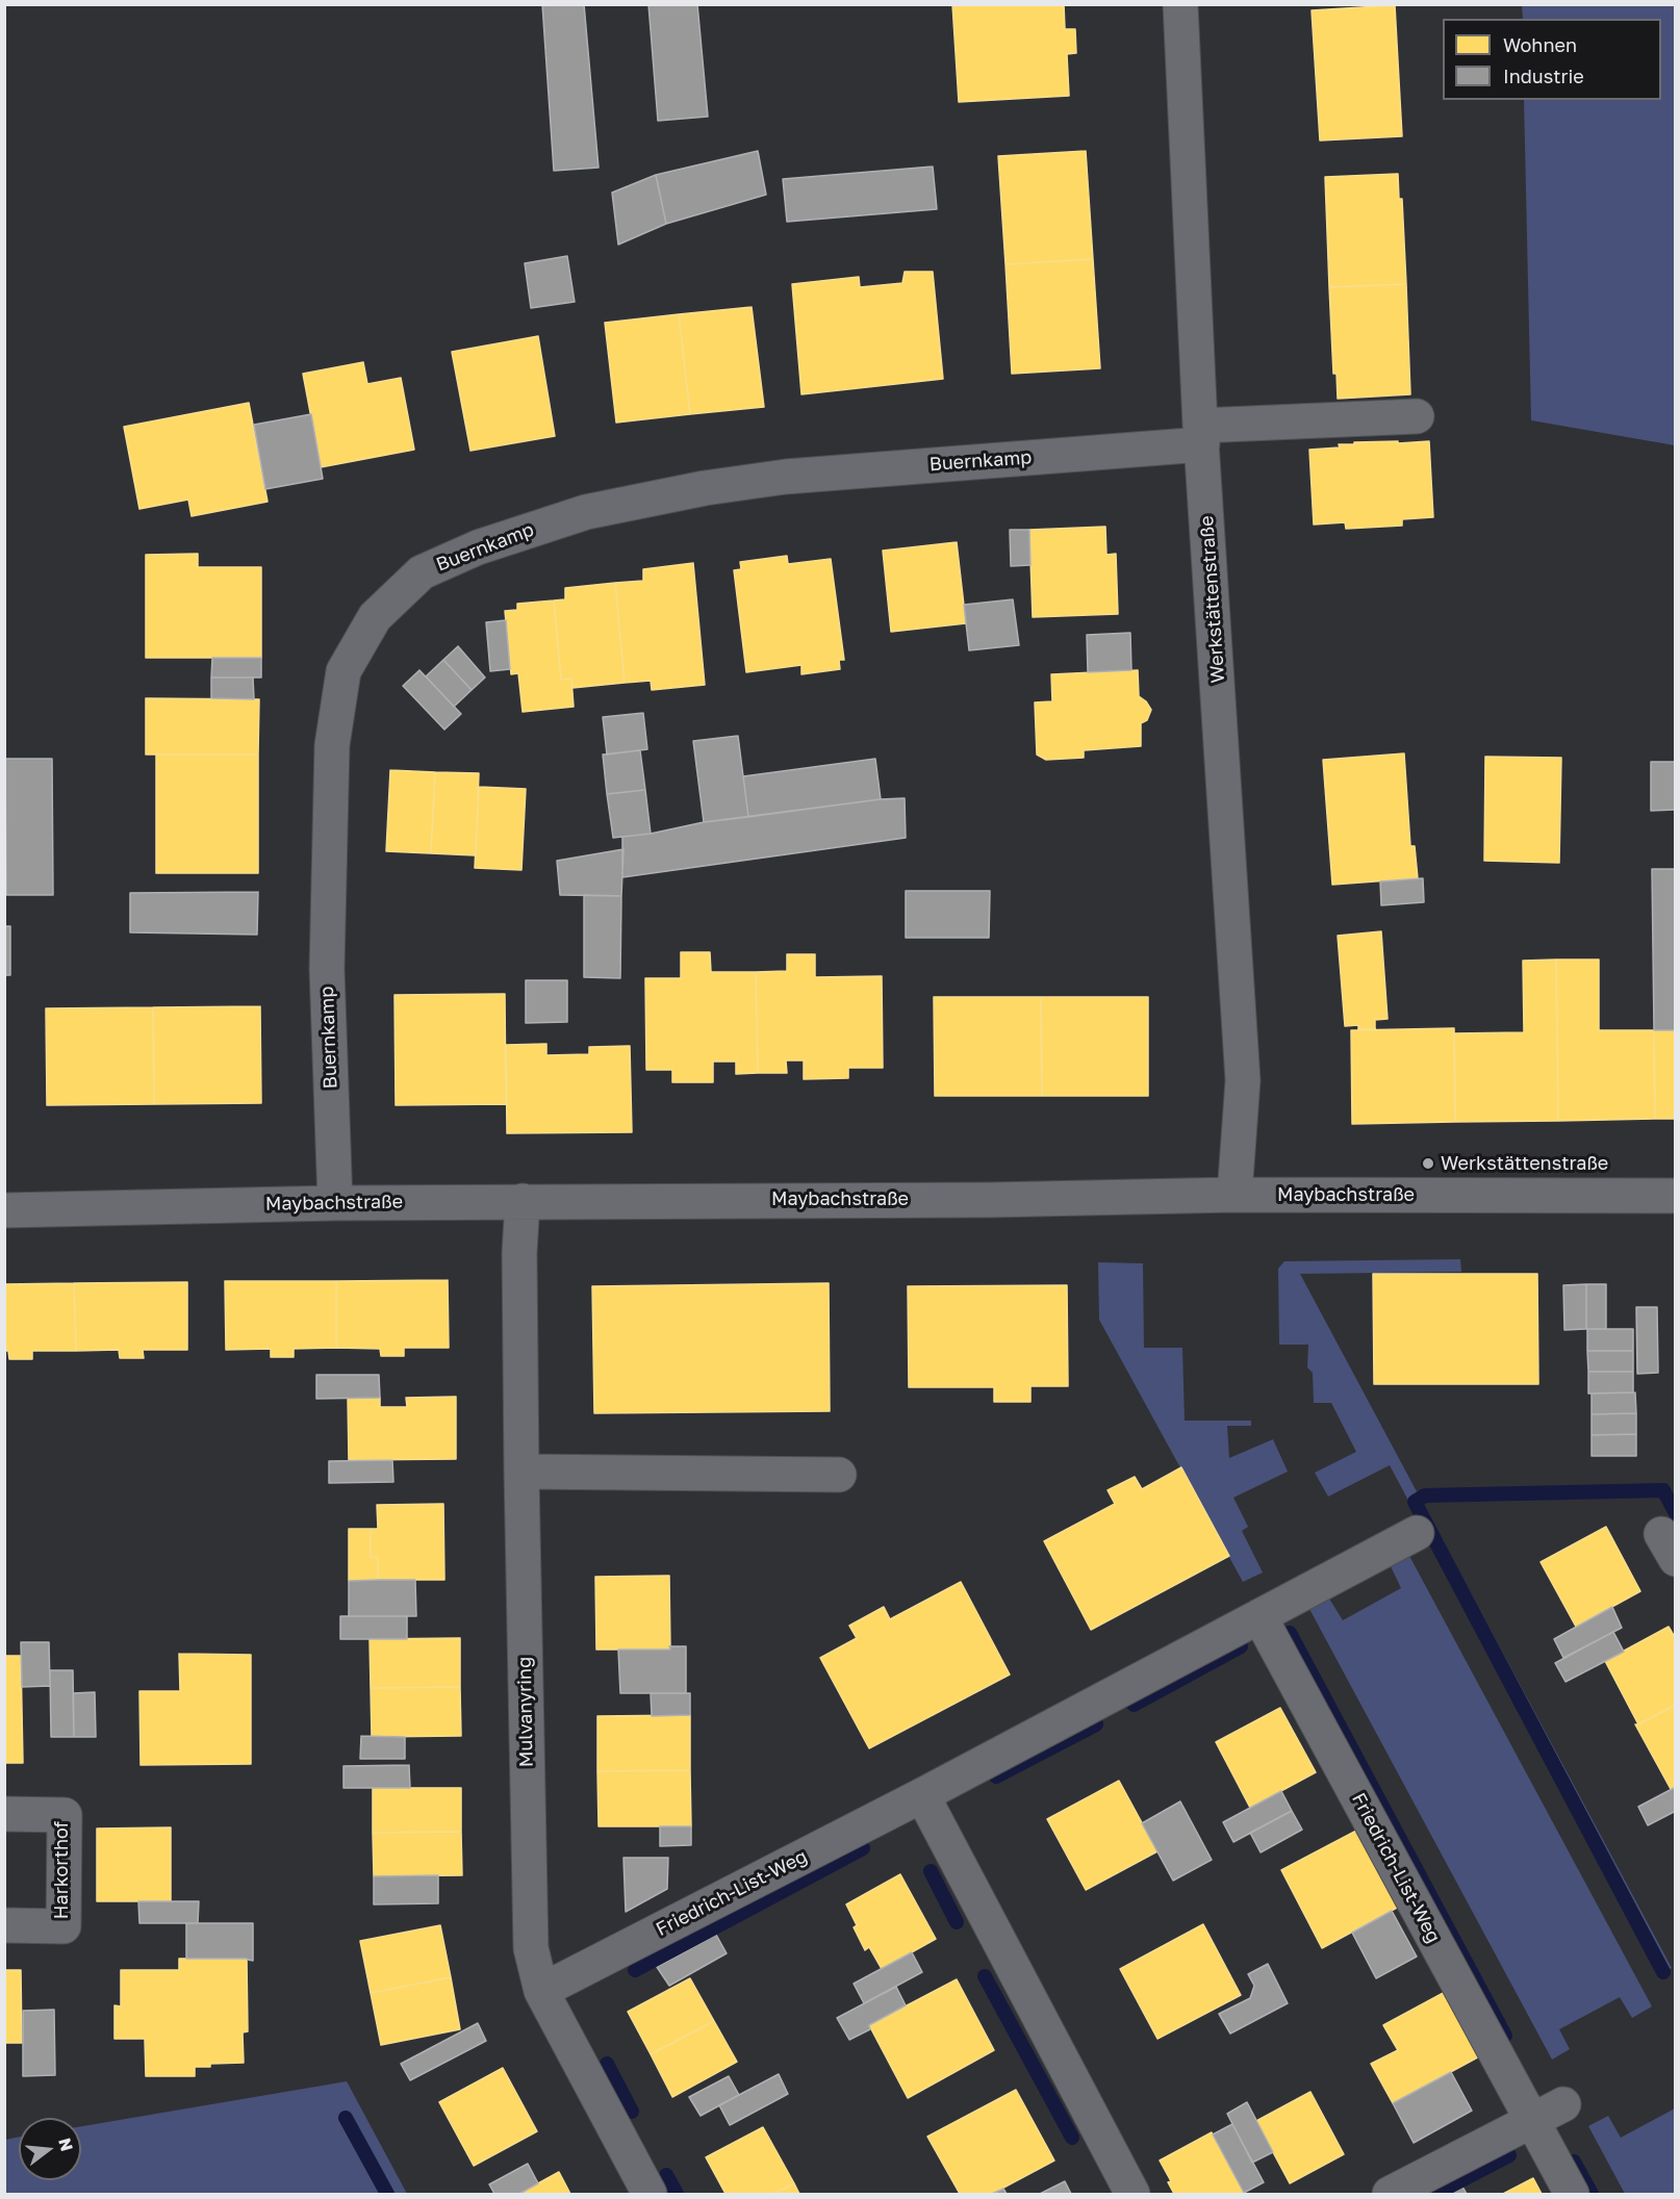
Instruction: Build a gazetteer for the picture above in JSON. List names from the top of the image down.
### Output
{
  "streets": {
    "street": [
      "Buernkamp",
      "Werkstättenstraße",
      "Maybachstraße",
      "Mulvanyring",
      "Friedrich-List-Weg",
      "Harkorthof"
    ]
  },
  "crossings": [
    ["Buernkamp", "Werkstättenstraße"],
    ["Buernkamp", "Maybachstraße"],
    ["Werkstättenstraße", "Maybachstraße"],
    ["Maybachstraße", "Mulvanyring"],
    ["Mulvanyring", "Friedrich-List-Weg"]
  ],
  "places": ["Werkstättenstraße"],
  "legend": ["Wohnen", "Industrie"],
  "north": "right"
}
